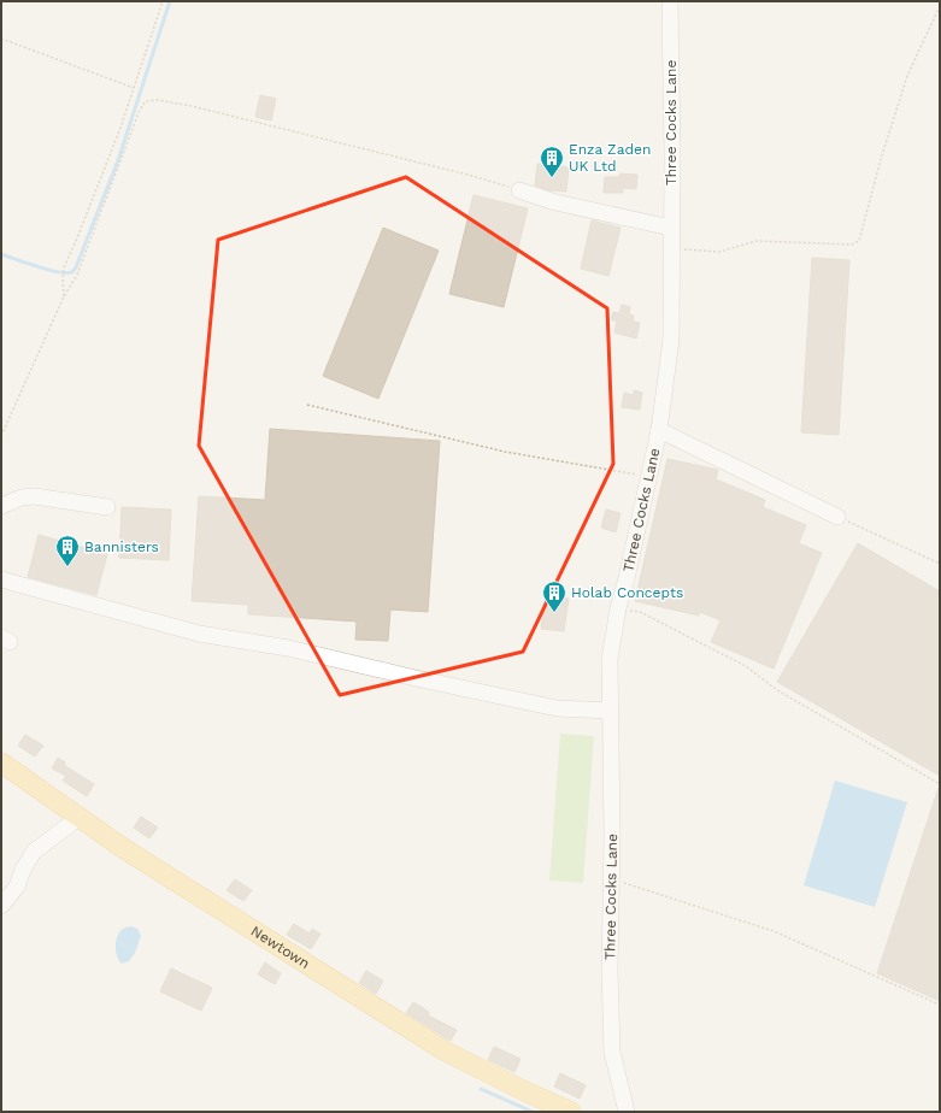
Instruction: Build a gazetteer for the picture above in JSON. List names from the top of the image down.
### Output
{
  "streets": {
    "main road": ["Newtown"],
    "street": ["Three Cocks Lane"]
  },
  "places": {
    "building": ["Enza Zaden UK Ltd", "Bannisters", "Holab Concepts"]
  }
}
